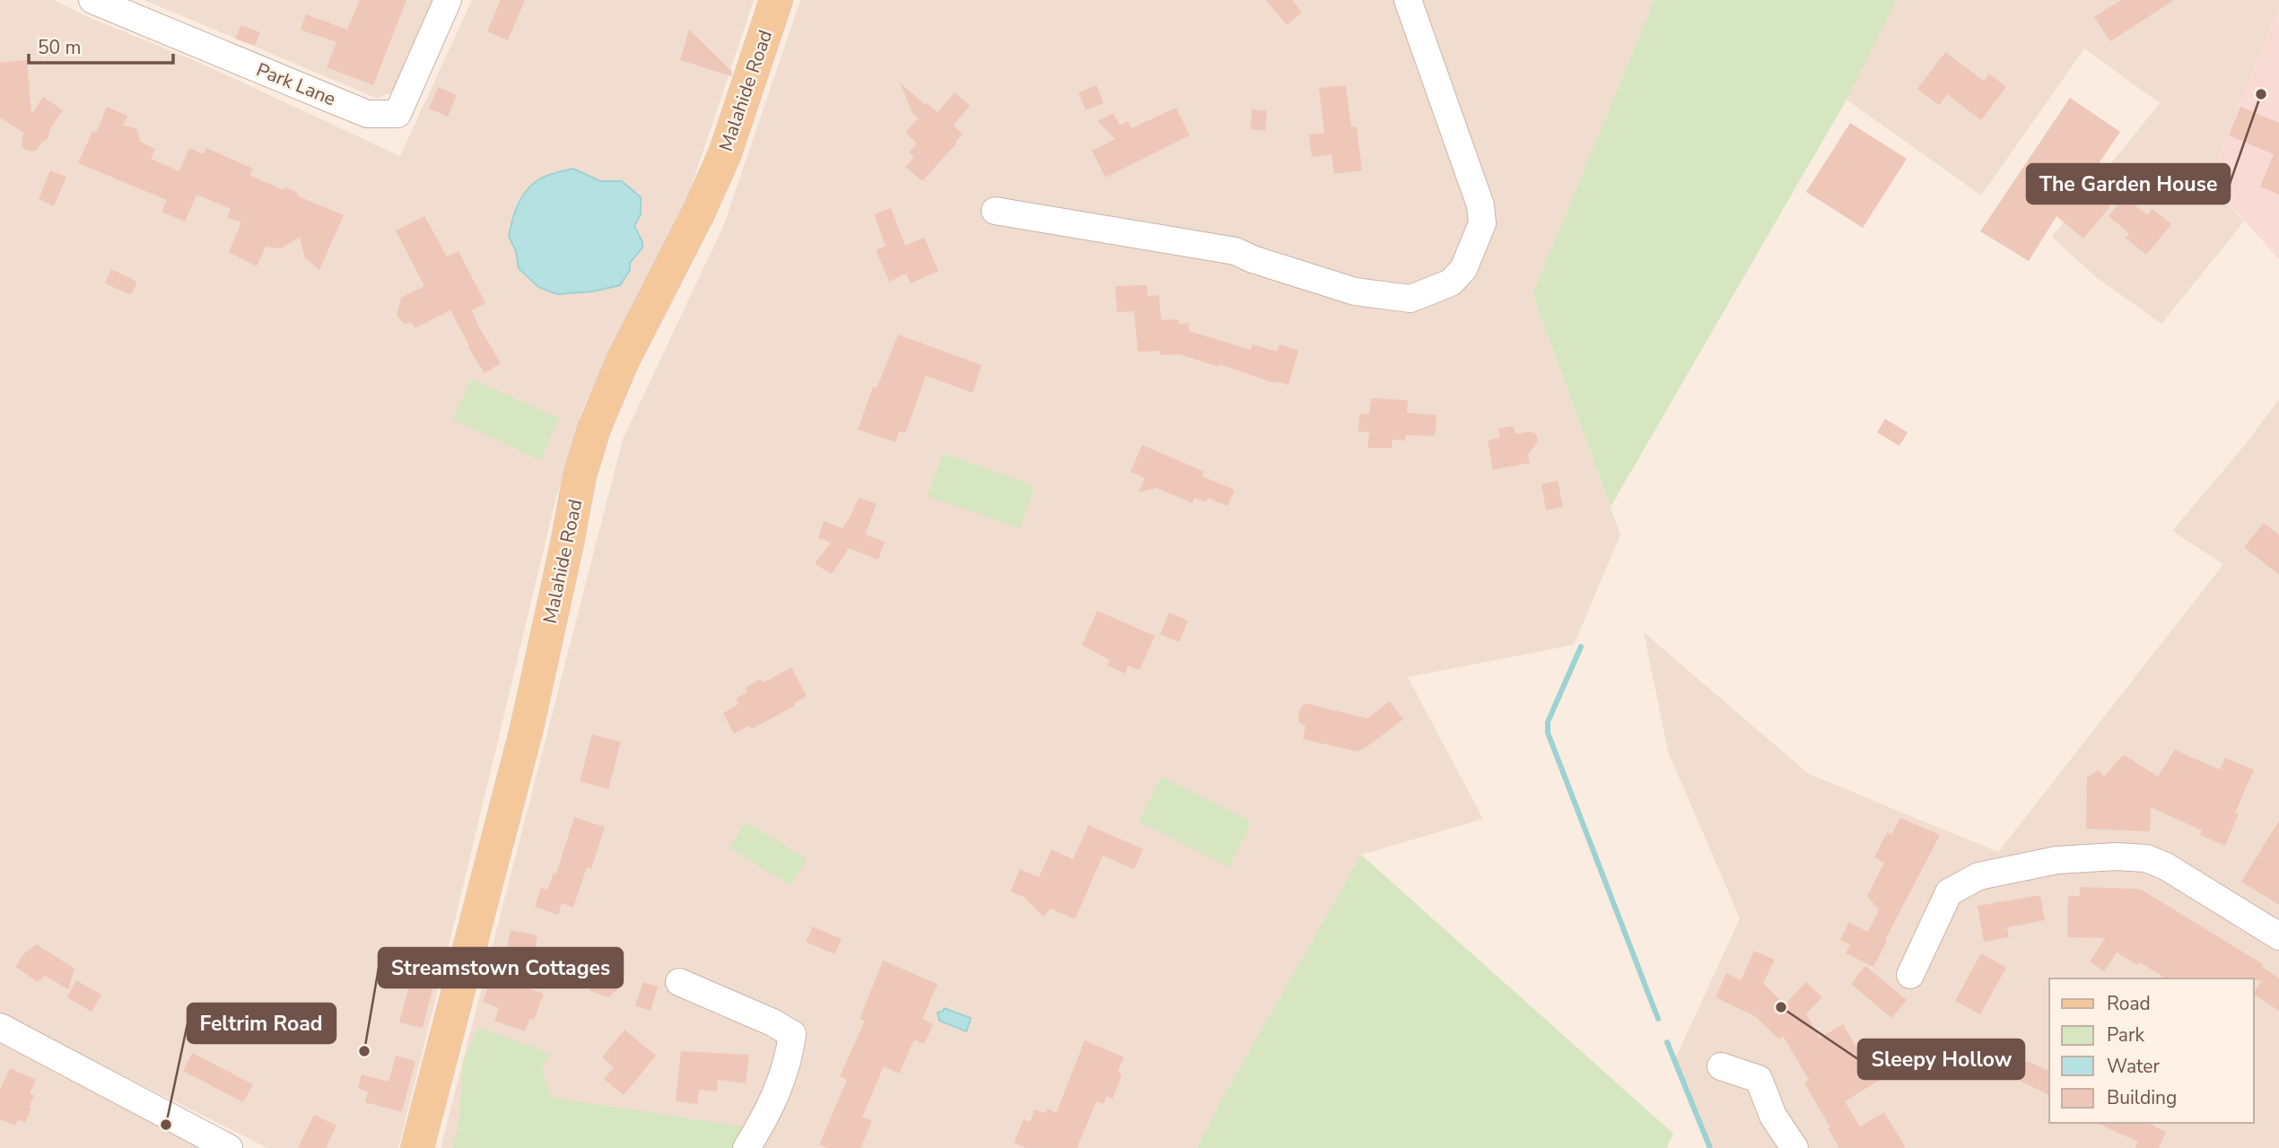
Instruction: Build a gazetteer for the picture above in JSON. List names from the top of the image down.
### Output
{
  "streets": {
    "main road": ["Malahide Road"],
    "street": ["Park Lane"]
  },
  "places": [
    "The Garden House",
    "Sleepy Hollow",
    "Streamstown Cottages",
    "Feltrim Road"
  ],
  "legend": [
    "Road",
    "Park",
    "Water",
    "Building"
  ],
  "scale_bar": "50 m"
}
